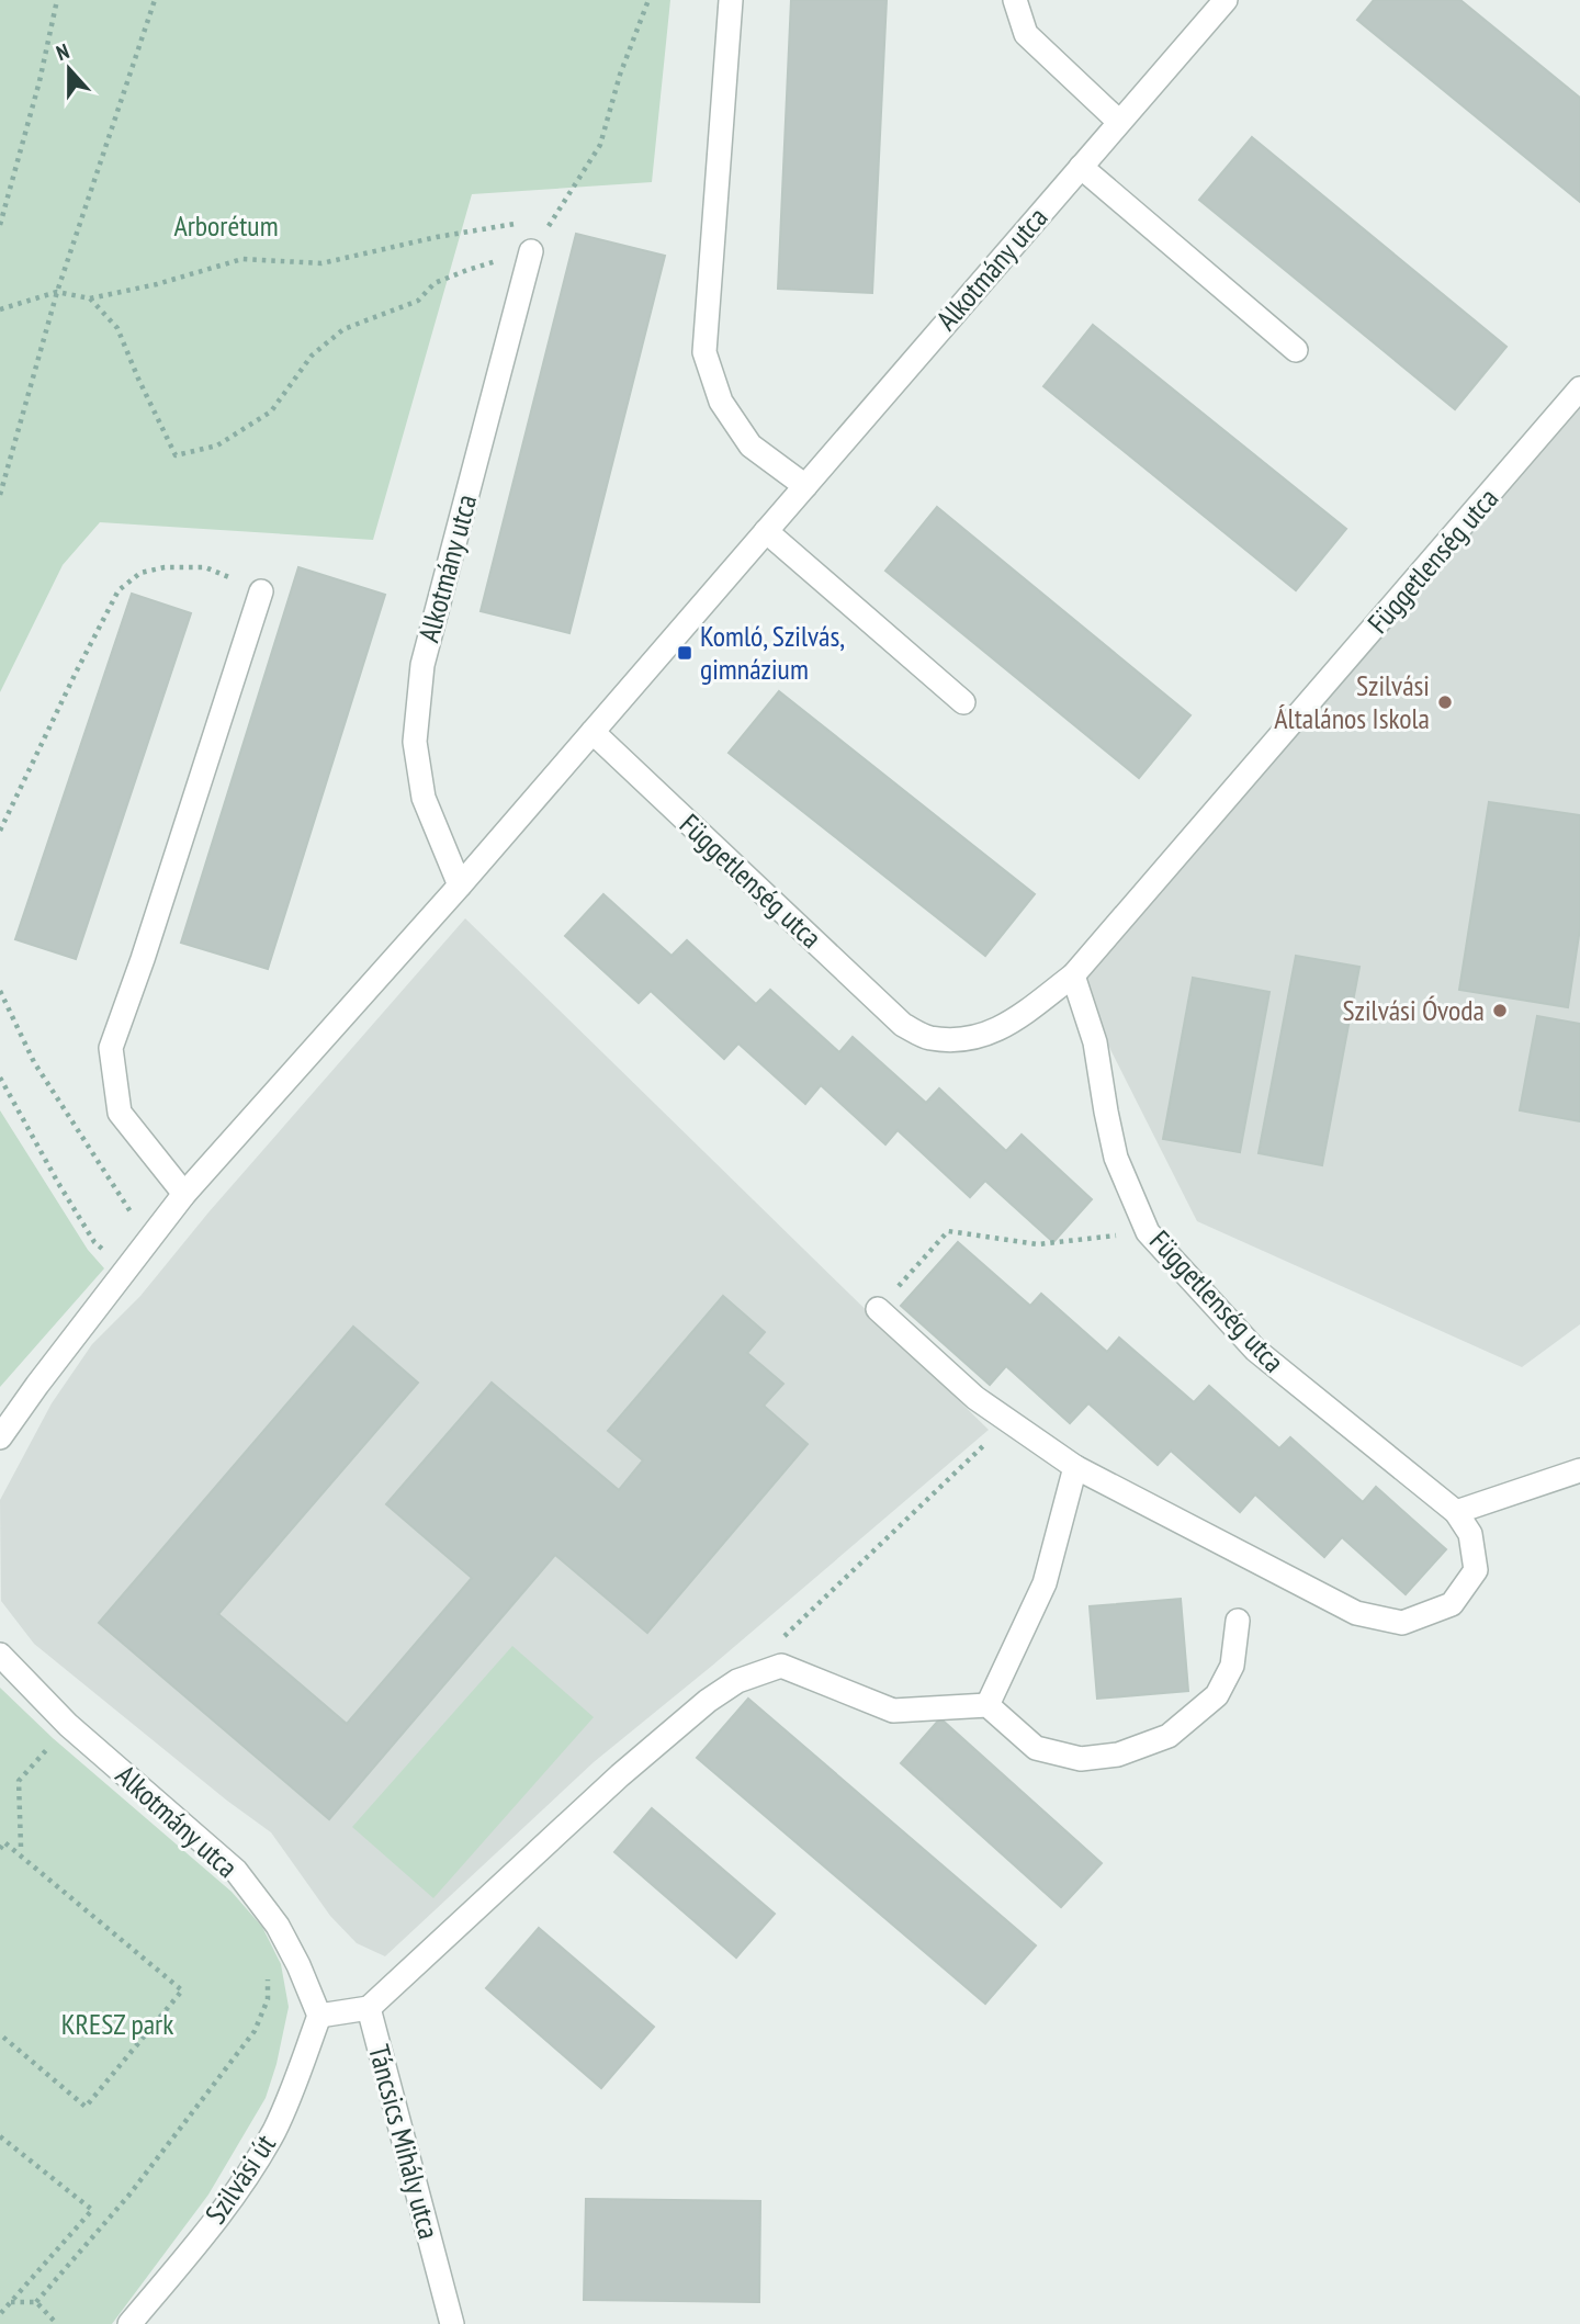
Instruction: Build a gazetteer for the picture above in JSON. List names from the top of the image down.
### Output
{
  "streets": {
    "street": [
      "Alkotmány utca",
      "Függetlenség utca",
      "Táncsics Mihály utca",
      "Szilvási út"
    ]
  },
  "crossings": [
    ["Alkotmány utca", "Függetlenség utca"],
    ["Alkotmány utca", "Táncsics Mihály utca"],
    ["Alkotmány utca", "Szilvási út"],
    ["Táncsics Mihály utca", "Szilvási út"]
  ],
  "parks": ["Arborétum", "KRESZ park"],
  "places": {
    "transit": ["Komló, Szilvás, gimnázium"],
    "other": ["Szilvási Általános Iskola", "Szilvási Óvoda"]
  },
  "north": "top"
}
